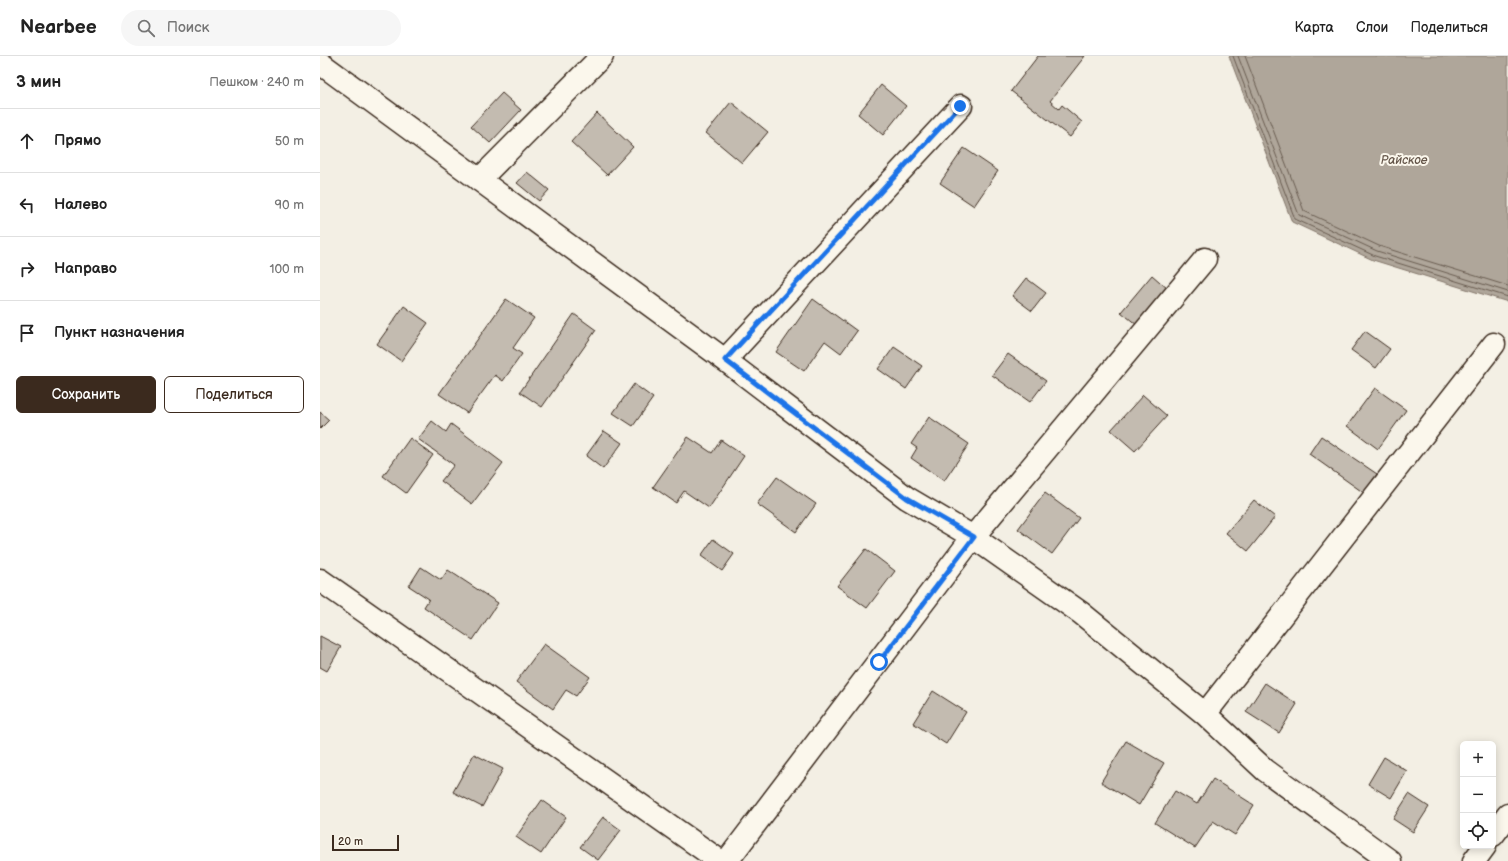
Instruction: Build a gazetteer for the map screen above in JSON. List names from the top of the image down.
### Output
{
  "water": ["Райское"],
  "scale_bar": "20 m",
  "page": {
    "header": "Nearbee",
    "search": "Поиск",
    "nav": ["Карта", "Слои", "Поделиться"],
    "heading": ["3 мин", "Пешком · 240 m"],
    "list": [
      ["Прямо", "50 m"],
      ["Налево", "90 m"],
      ["Направо", "100 m"],
      "Пункт назначения"
    ],
    "buttons": ["Сохранить", "Поделиться"],
    "map_buttons": ["+", "−"],
    "scale": "20 m"
  }
}
